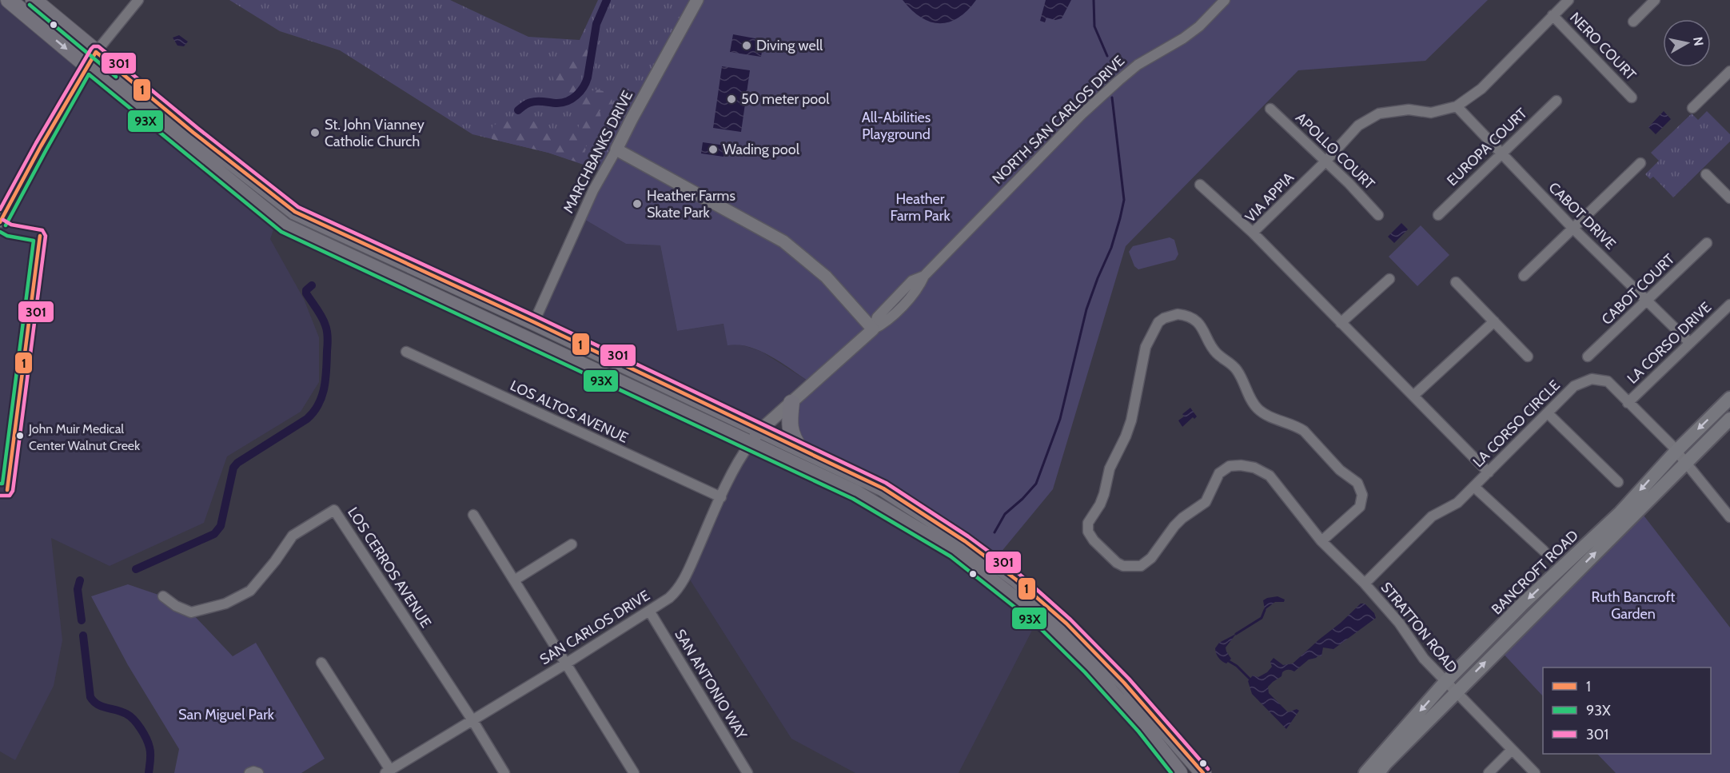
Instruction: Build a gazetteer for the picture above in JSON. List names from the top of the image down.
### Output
{
  "streets": {
    "main road": ["BANCROFT ROAD"],
    "street": [
      "NERO COURT",
      "NORTH SAN CARLOS DRIVE",
      "EUROPA COURT",
      "APOLLO COURT",
      "MARCHBANKS DRIVE",
      "VIA APPIA",
      "CABOT DRIVE",
      "CABOT COURT",
      "LA CORSO DRIVE",
      "LOS ALTOS AVENUE",
      "LA CORSO CIRCLE",
      "LOS CERROS AVENUE",
      "SAN CARLOS DRIVE",
      "STRATTON ROAD",
      "SAN ANTONIO WAY"
    ]
  },
  "crossings": [
    ["NERO COURT", "VIA APPIA"],
    ["NORTH SAN CARLOS DRIVE", "SAN CARLOS DRIVE"],
    ["EUROPA COURT", "CABOT DRIVE"],
    ["APOLLO COURT", "VIA APPIA"],
    ["VIA APPIA", "CABOT DRIVE"],
    ["VIA APPIA", "LA CORSO CIRCLE"],
    ["CABOT DRIVE", "CABOT COURT"],
    ["CABOT DRIVE", "LA CORSO DRIVE"],
    ["LA CORSO DRIVE", "LA CORSO CIRCLE"],
    ["LOS ALTOS AVENUE", "SAN CARLOS DRIVE"],
    ["LA CORSO CIRCLE", "BANCROFT ROAD"],
    ["LOS CERROS AVENUE", "SAN CARLOS DRIVE"],
    ["BANCROFT ROAD", "STRATTON ROAD"],
    ["SAN CARLOS DRIVE", "SAN ANTONIO WAY"]
  ],
  "parks": [
    "All-Abilities Playground",
    "Heather Farm Park",
    "Ruth Bancroft Garden",
    "San Miguel Park"
  ],
  "places": [
    "Diving well",
    "50 meter pool",
    "St. John Vianney Catholic Church",
    "Wading pool",
    "Heather Farms Skate Park",
    "John Muir Medical Center Walnut Creek"
  ],
  "lines": ["transit line 93X", "transit line 301", "transit line 1"],
  "legend": ["1", "93X", "301"],
  "north": "right"
}
